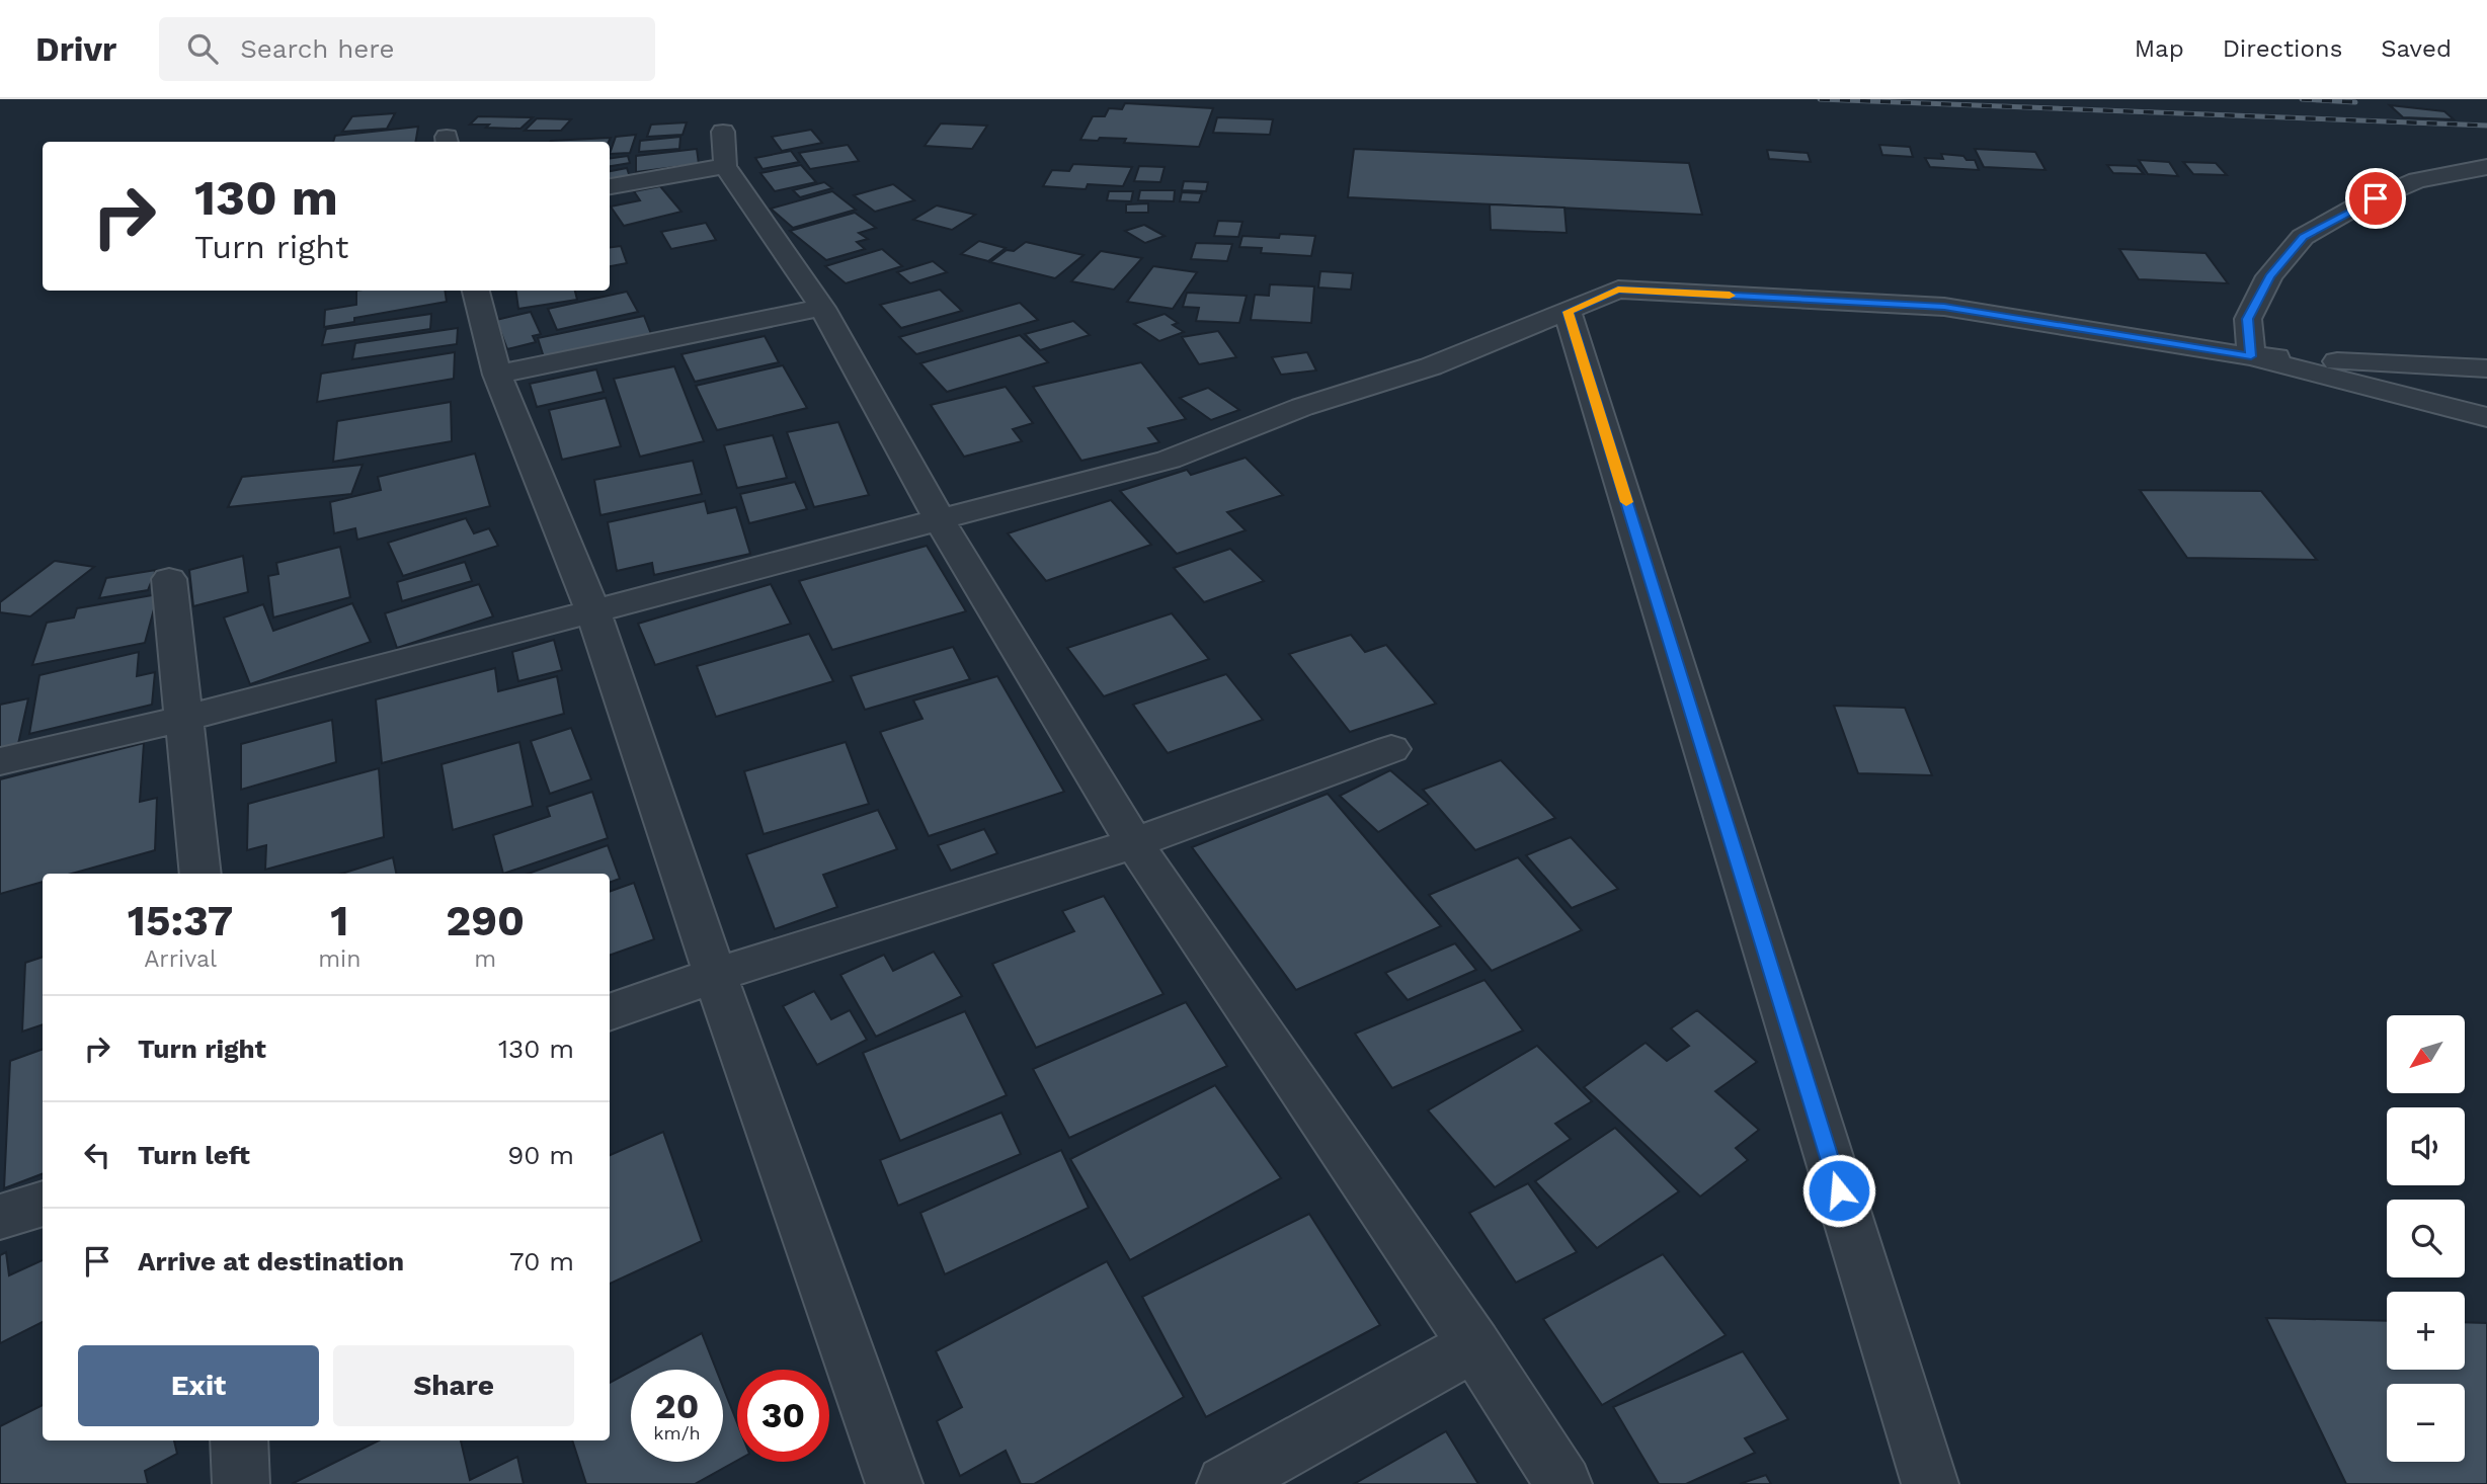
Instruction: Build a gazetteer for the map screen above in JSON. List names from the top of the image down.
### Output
{
  "north": "bottom left",
  "page": {
    "header": "Drivr",
    "search": "Search here",
    "nav": ["Map", "Directions", "Saved"],
    "turn": ["130 m", "Turn right"],
    "eta": [
      "15:37",
      "Arrival",
      "1",
      "min",
      "290",
      "m"
    ],
    "list": [
      {
        "name": "Turn right",
        "value": "130 m"
      },
      {
        "name": "Turn left",
        "value": "90 m"
      },
      {
        "name": "Arrive at destination",
        "value": "70 m"
      }
    ],
    "map_buttons": ["+", "−"],
    "buttons": ["Exit", "Share"],
    "speed": "20 km/h",
    "limit": "30"
  }
}
